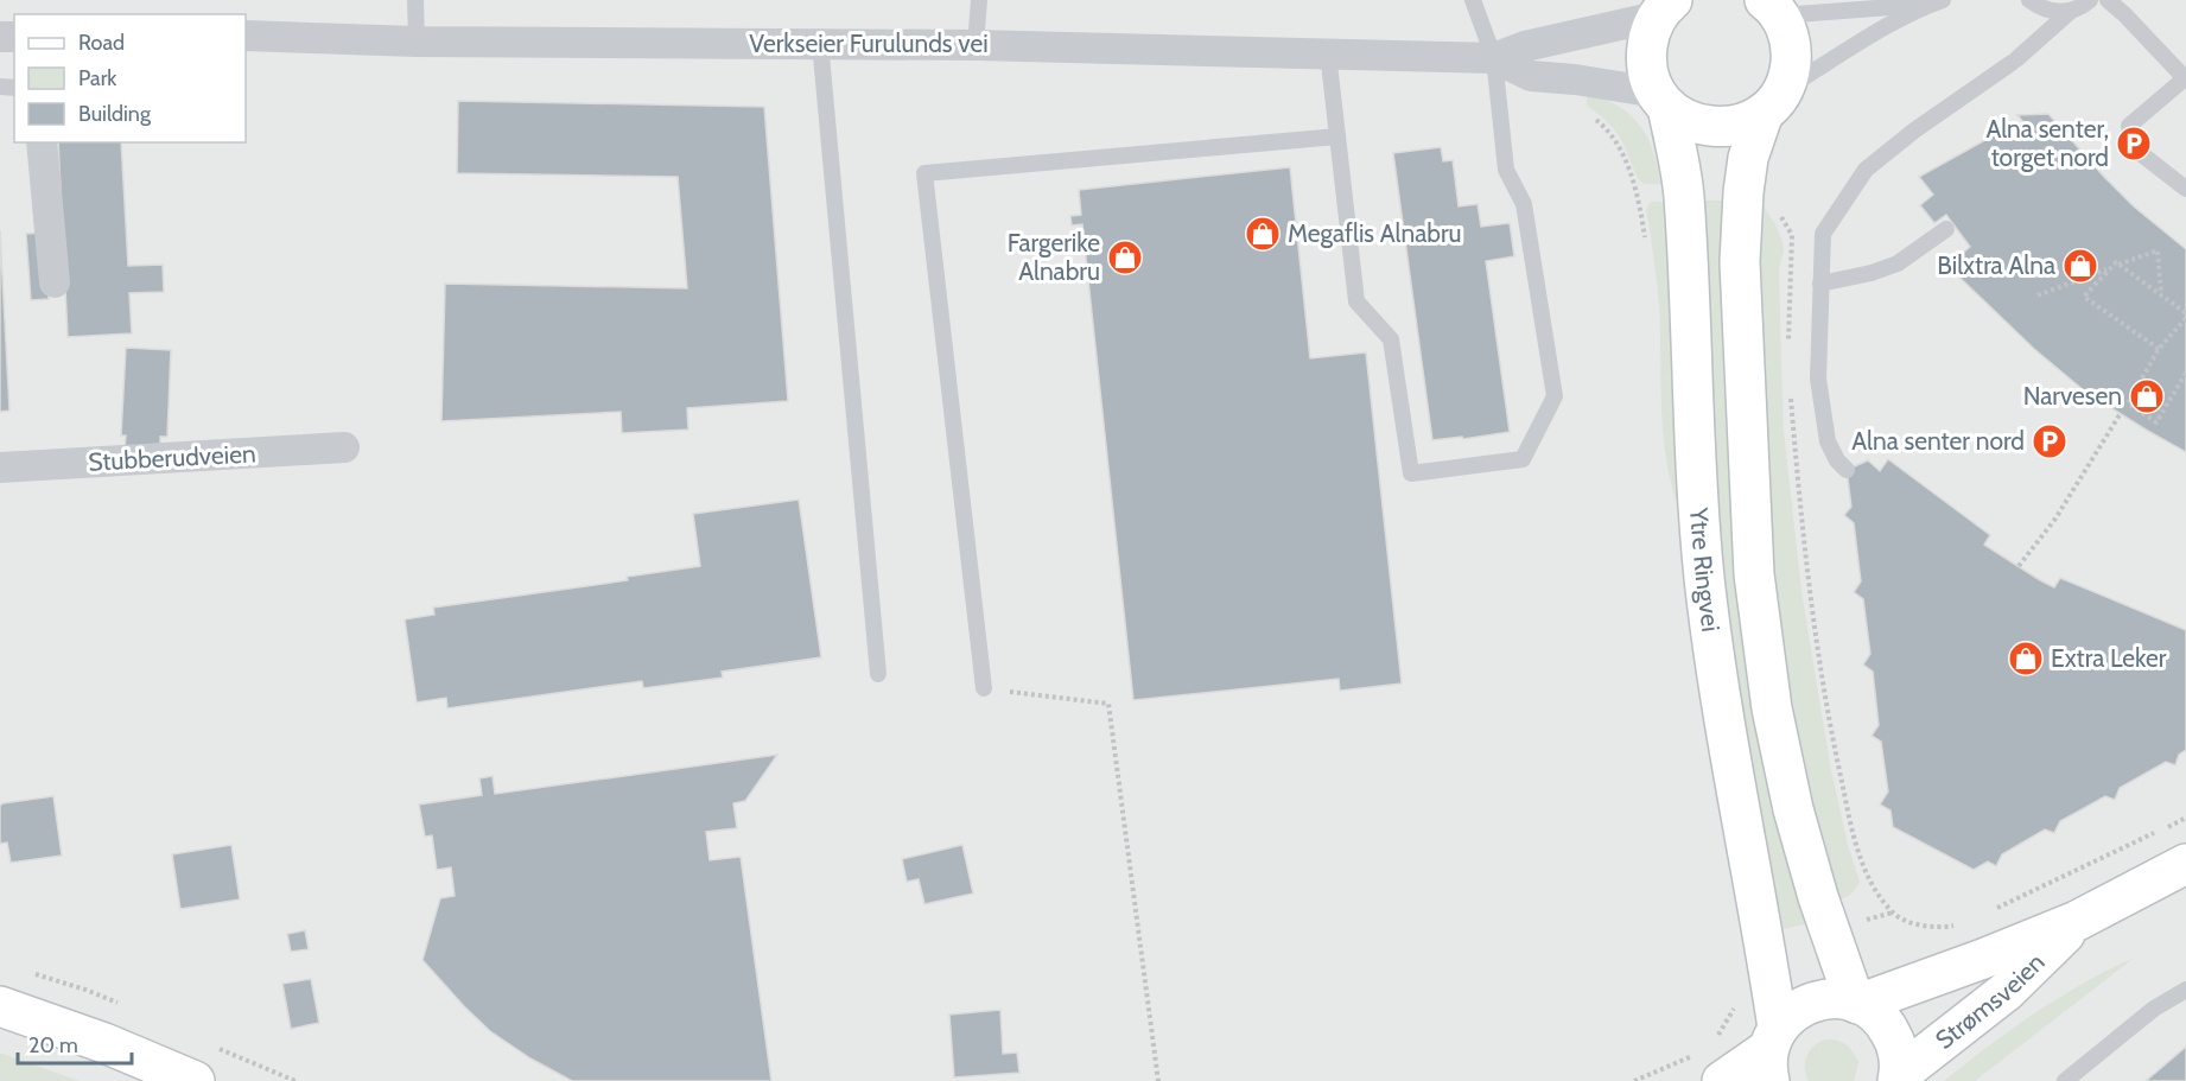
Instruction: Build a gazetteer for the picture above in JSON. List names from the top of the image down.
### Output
{
  "streets": {
    "main road": ["Ytre Ringvei", "Strømsveien"],
    "street": ["Verkseier Furulunds vei", "Stubberudveien"]
  },
  "crossings": [
    ["Verkseier Furulunds vei", "Ytre Ringvei"],
    ["Ytre Ringvei", "Strømsveien"]
  ],
  "places": {
    "parking": ["Alna senter, torget nord", "Alna senter nord"],
    "shop": [
      "Megaflis Alnabru",
      "Fargerike Alnabru",
      "Bilxtra Alna",
      "Narvesen",
      "Extra Leker"
    ]
  },
  "legend": ["Road", "Park", "Building"],
  "scale_bar": "20 m"
}
